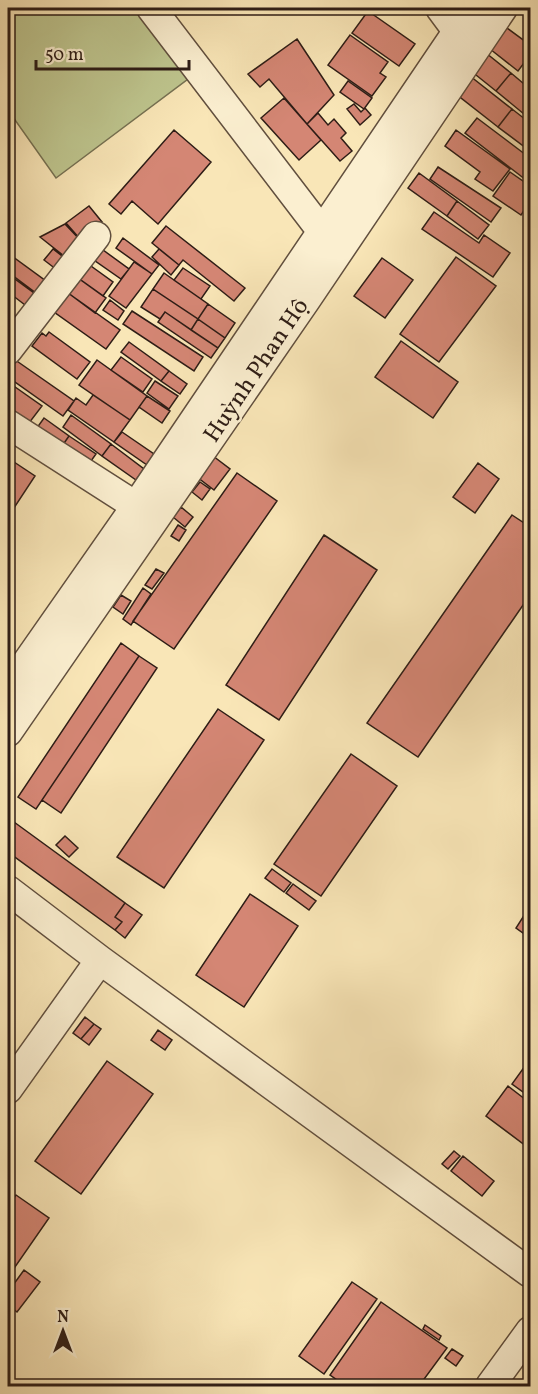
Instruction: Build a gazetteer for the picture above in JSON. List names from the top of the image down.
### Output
{
  "streets": {
    "street": ["Huỳnh Phan Hộ"]
  },
  "scale_bar": "50 m",
  "north": "top"
}
